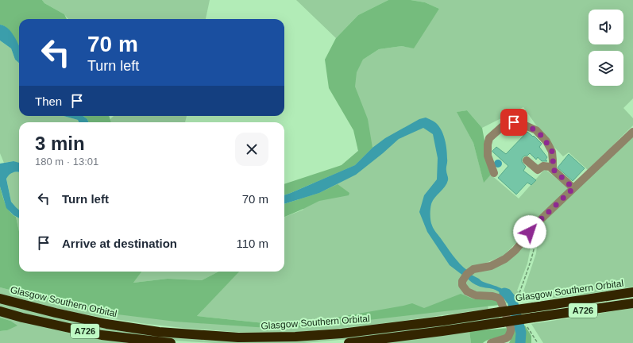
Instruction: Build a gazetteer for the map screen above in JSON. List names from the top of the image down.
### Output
{
  "streets": {
    "highway": ["Glasgow Southern Orbital", "A726"]
  },
  "page": {
    "turn": ["70 m", "Turn left"],
    "then": "Then",
    "heading": ["3 min", "180 m · 13:01"],
    "list": [
      {
        "name": "Turn left",
        "value": "70 m"
      },
      {
        "name": "Arrive at destination",
        "value": "110 m"
      }
    ]
  }
}
